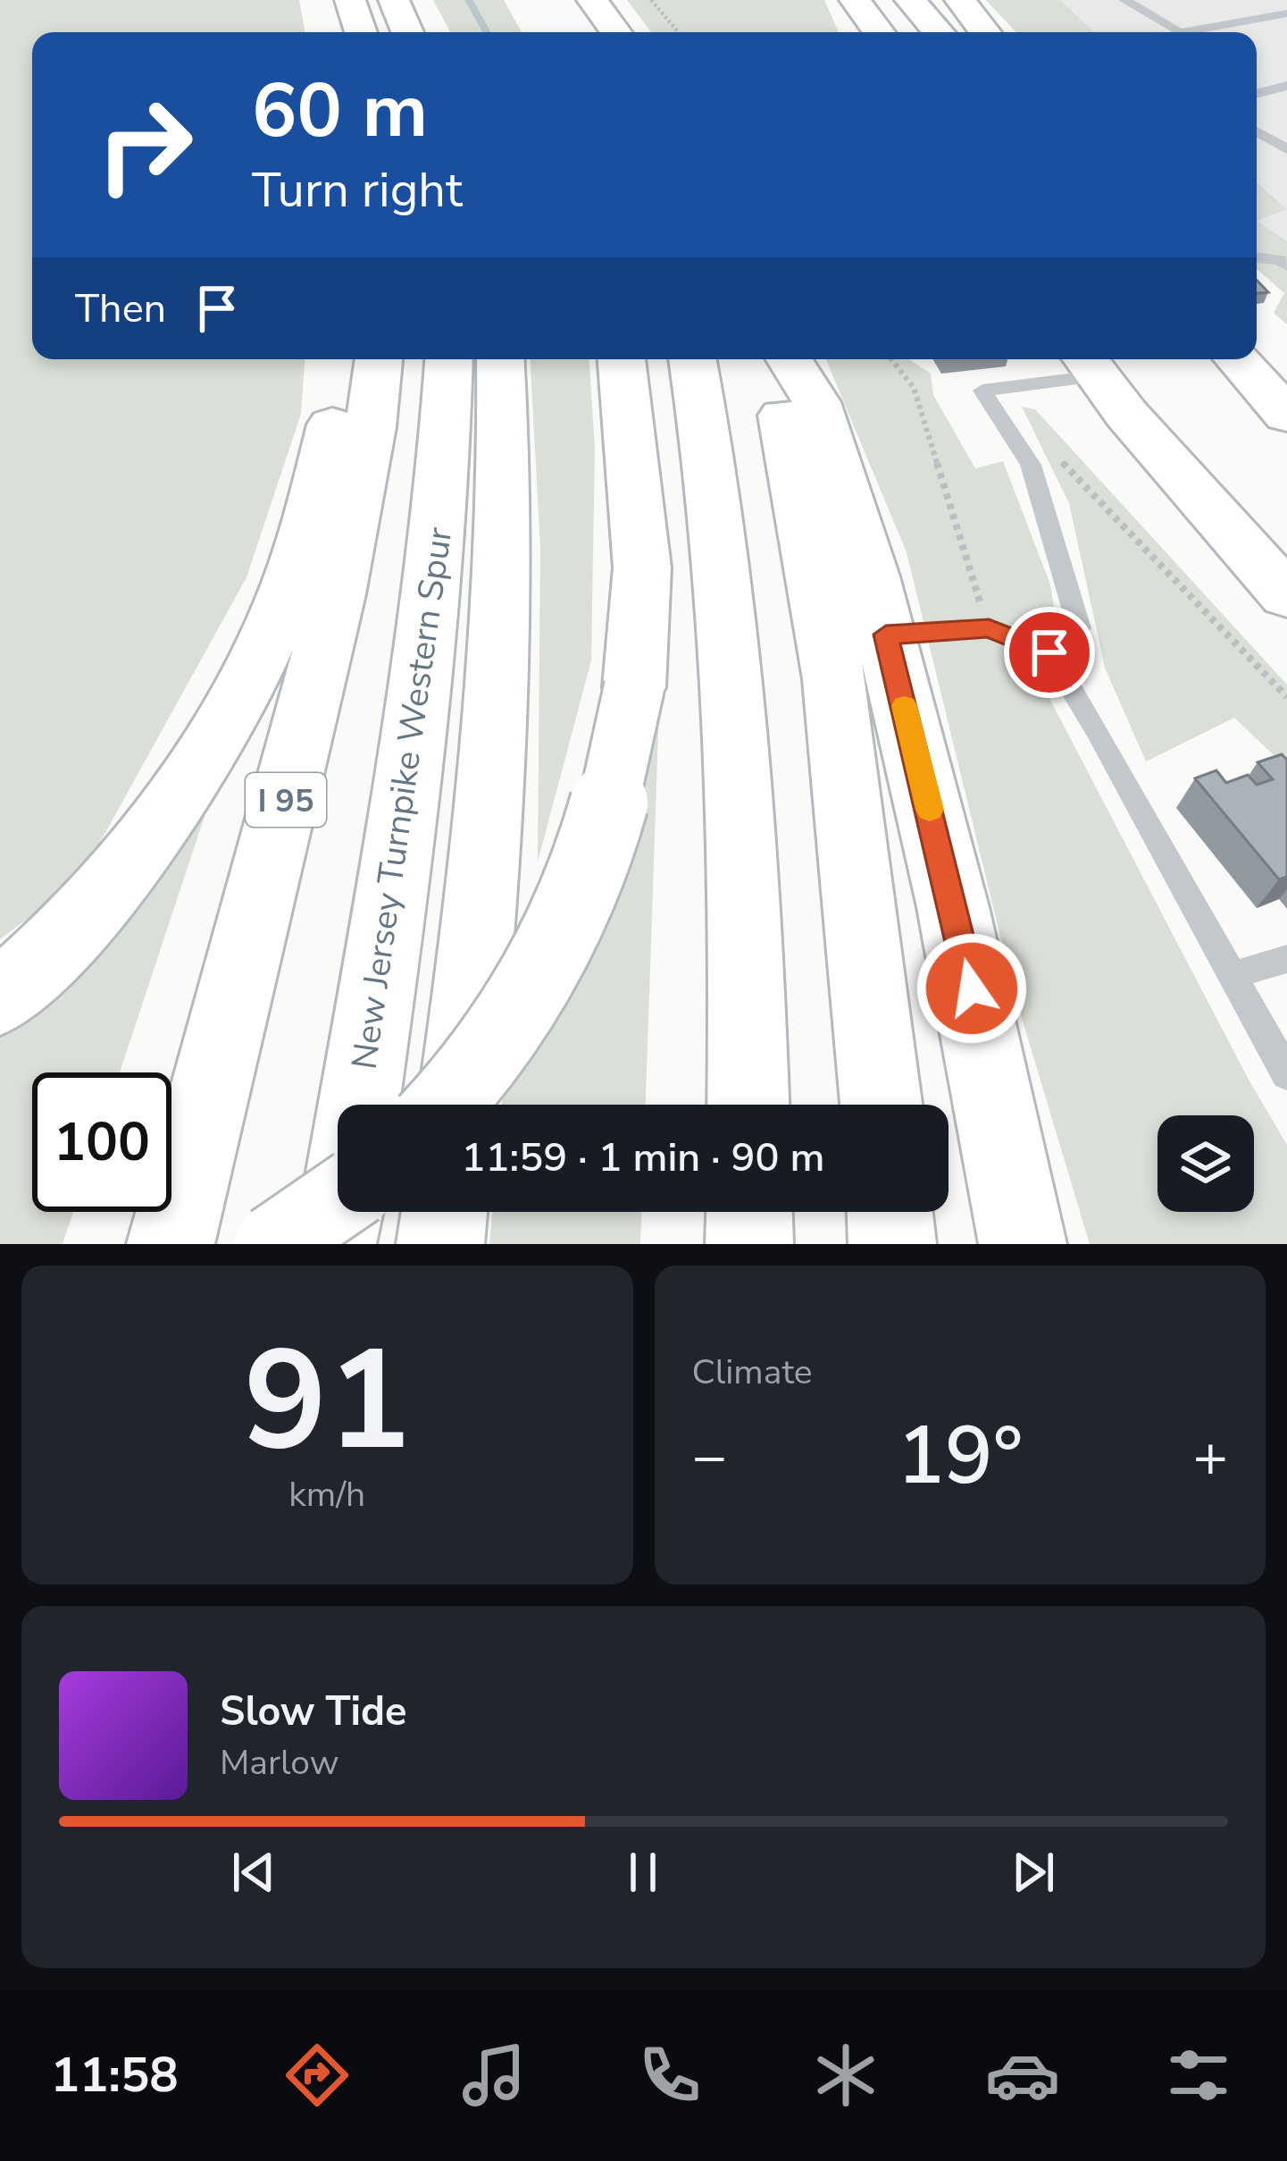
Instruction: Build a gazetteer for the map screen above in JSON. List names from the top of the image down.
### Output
{
  "streets": {
    "highway": ["New Jersey Turnpike Western Spur", "I 95"]
  },
  "page": {
    "turn": ["60 m", "Turn right"],
    "then": "Then",
    "limit": "100",
    "trip": "11:59 · 1 min · 90 m",
    "tile": [
      ["91", "km/h"],
      "Climate"
    ],
    "heat": ["−", "19°", "+"],
    "song": ["Slow Tide", "Marlow"],
    "tabs": "11:58"
  }
}
